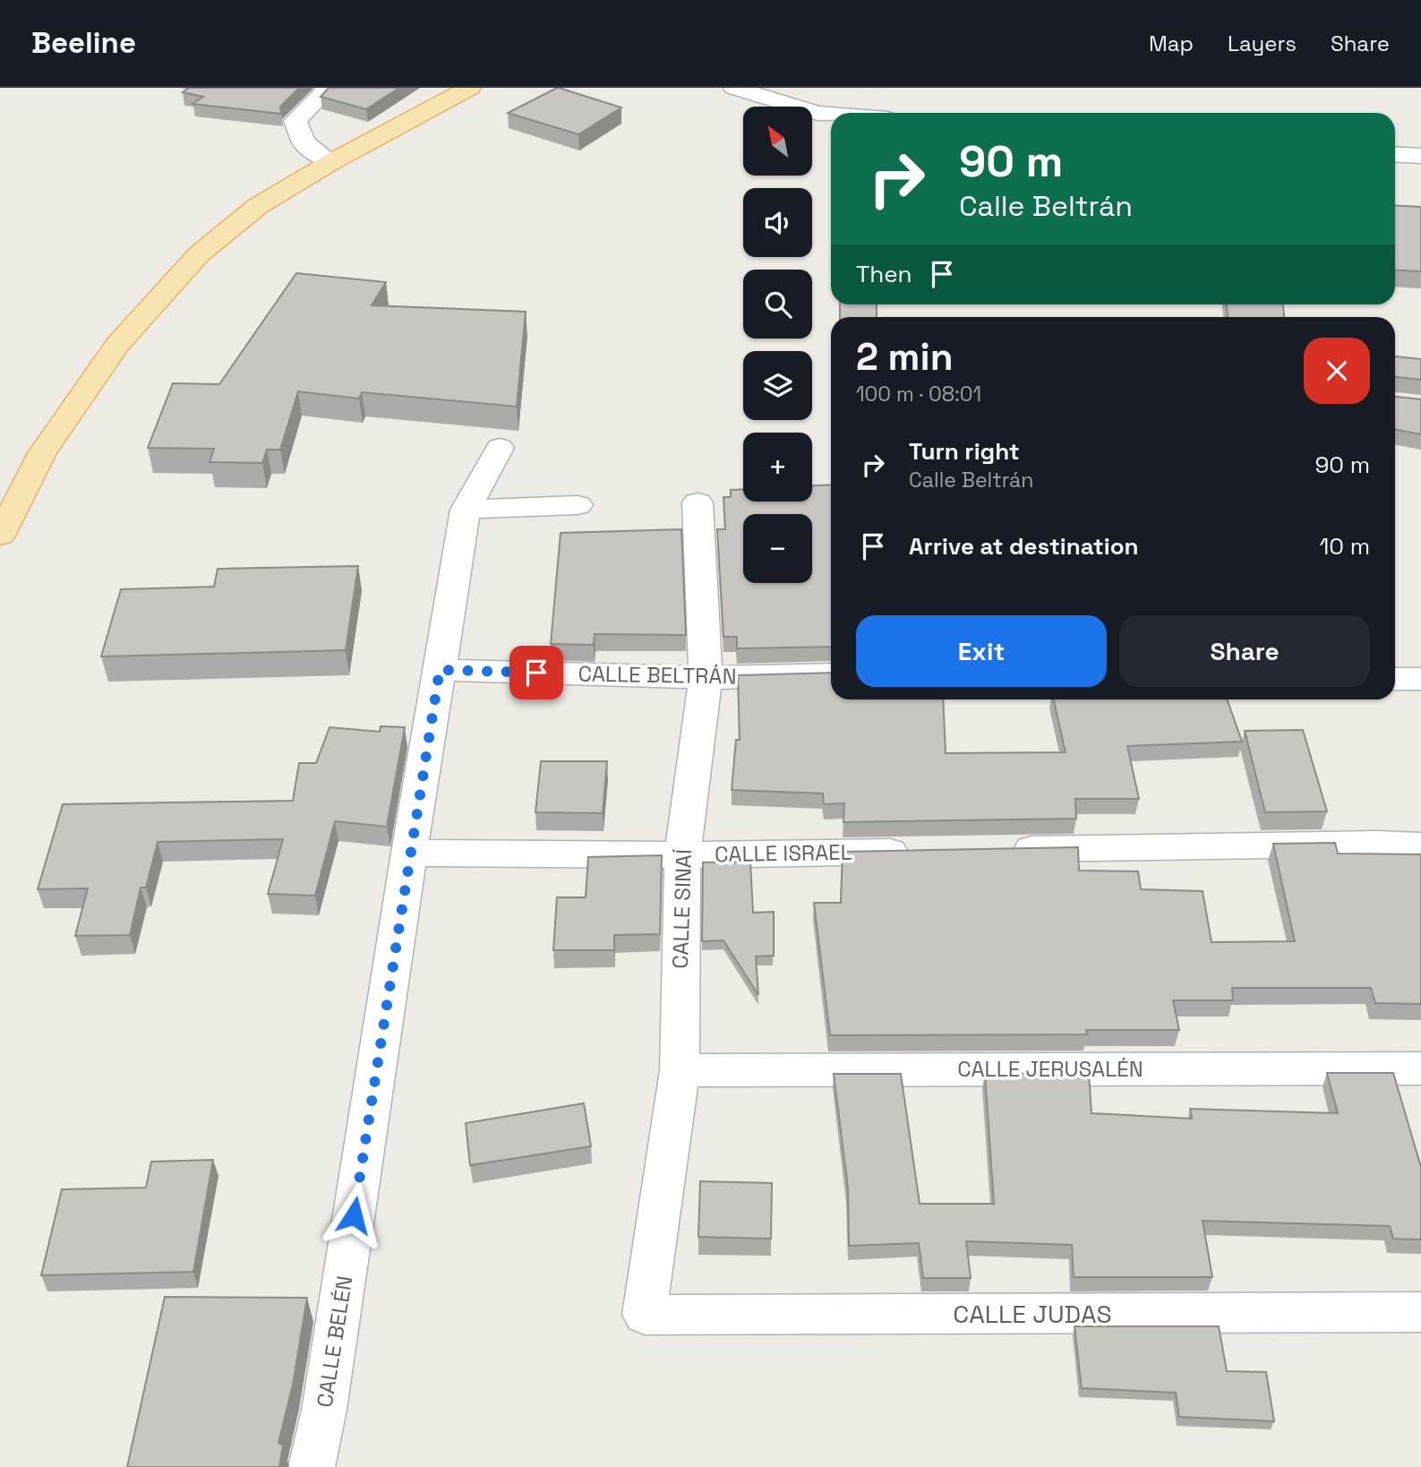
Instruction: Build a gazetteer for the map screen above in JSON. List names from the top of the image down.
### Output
{
  "streets": {
    "street": [
      "CALLE BELTRÁN",
      "CALLE ISRAEL",
      "CALLE SINAÍ",
      "CALLE JERUSALÉN",
      "CALLE JUDAS",
      "CALLE BELÉN"
    ]
  },
  "crossings": [
    ["CALLE BELTRÁN", "CALLE SINAÍ"],
    ["CALLE BELTRÁN", "CALLE BELÉN"],
    ["CALLE ISRAEL", "CALLE SINAÍ"],
    ["CALLE ISRAEL", "CALLE BELÉN"],
    ["CALLE SINAÍ", "CALLE JERUSALÉN"],
    ["CALLE SINAÍ", "CALLE JUDAS"]
  ],
  "north": "top left",
  "page": {
    "header": "Beeline",
    "nav": ["Map", "Layers", "Share"],
    "map_buttons": ["+", "−"],
    "turn": ["90 m", "Calle Beltrán"],
    "then": "Then",
    "heading": ["2 min", "100 m · 08:01"],
    "list": [
      {
        "name": "Turn right",
        "note": "Calle Beltrán",
        "value": "90 m"
      },
      {
        "name": "Arrive at destination",
        "value": "10 m"
      }
    ],
    "buttons": ["Exit", "Share"]
  }
}
